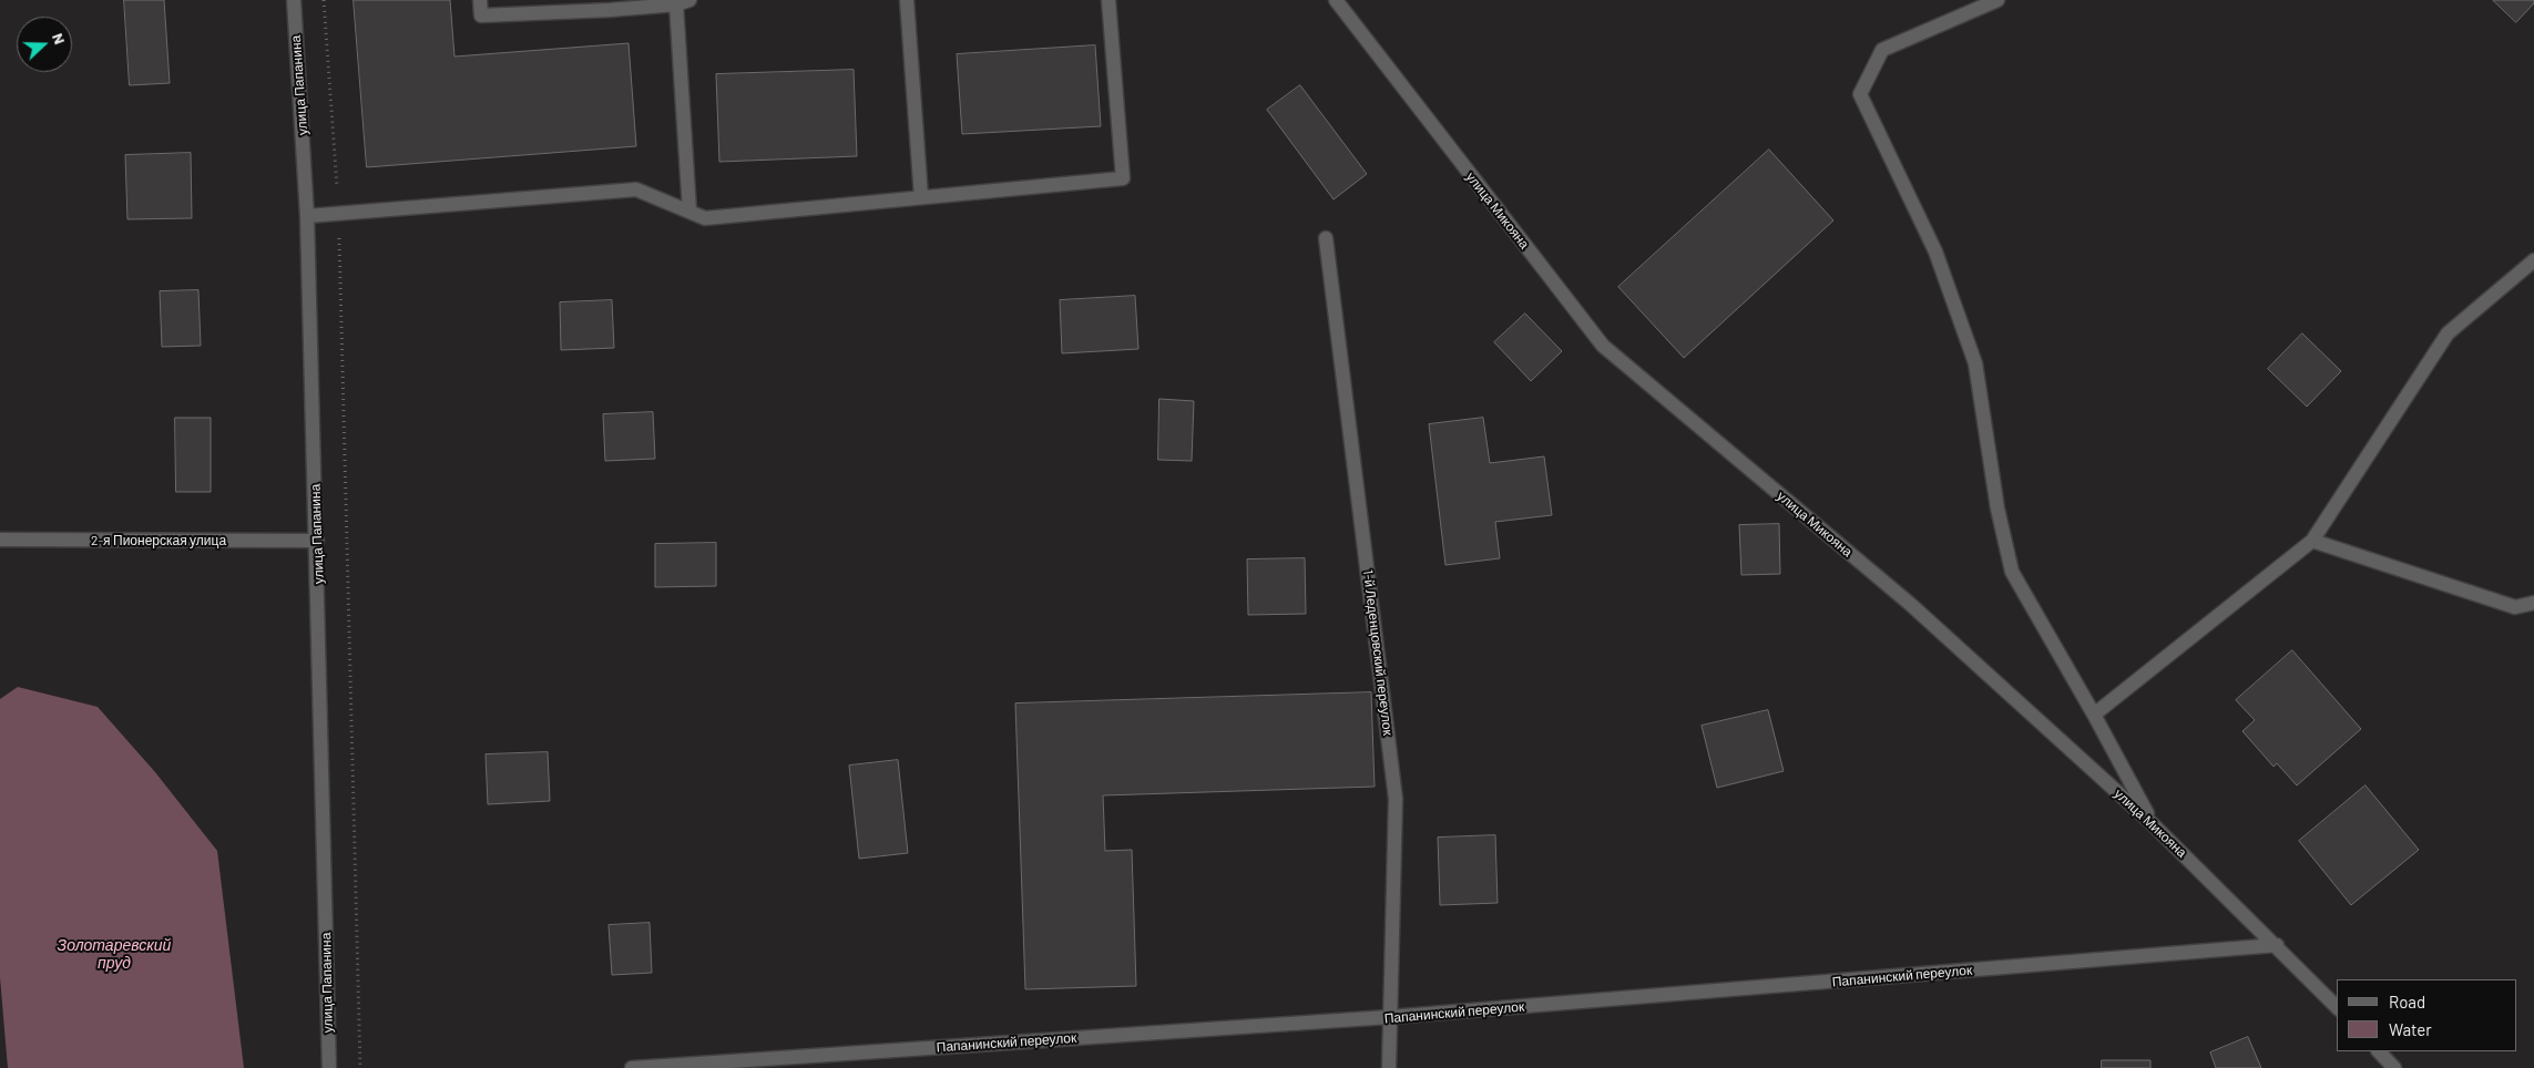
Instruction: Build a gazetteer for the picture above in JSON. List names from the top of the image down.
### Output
{
  "streets": {
    "street": [
      "улица Папанина",
      "улица Микояна",
      "2-я Пионерская улица",
      "1-й Леденцовский переулок",
      "Папанинский переулок"
    ]
  },
  "crossings": [
    ["улица Папанина", "2-я Пионерская улица"],
    ["улица Микояна", "Папанинский переулок"],
    ["1-й Леденцовский переулок", "Папанинский переулок"]
  ],
  "water": ["Золотаревский пруд"],
  "legend": ["Road", "Water"],
  "north": "right"
}
